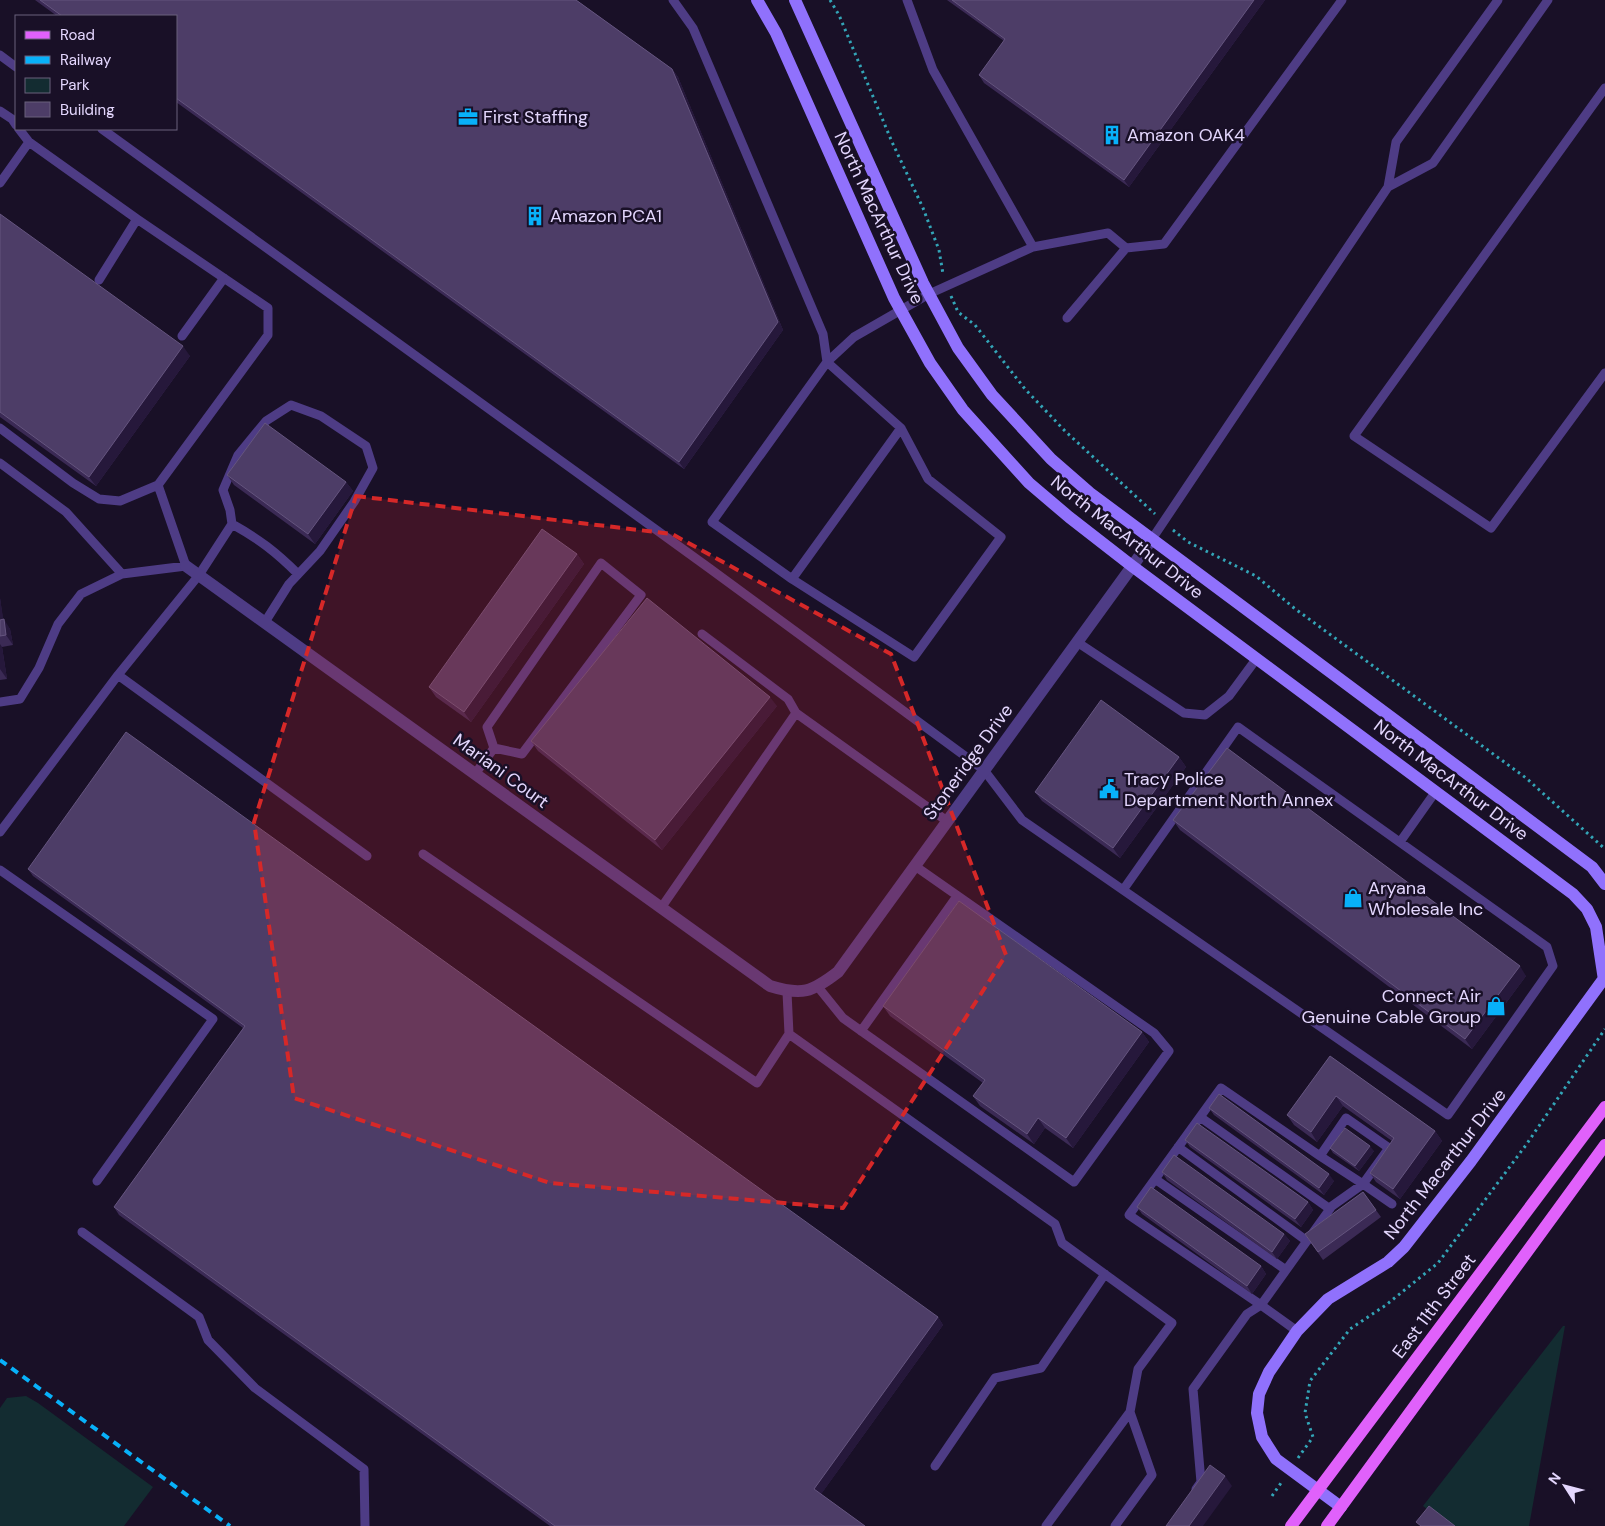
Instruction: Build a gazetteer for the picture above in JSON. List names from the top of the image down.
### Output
{
  "streets": {
    "main road": ["North MacArthur Drive", "North Macarthur Drive", "East 11th Street"],
    "street": ["Stoneridge Drive", "Mariani Court"]
  },
  "crossings": [
    ["North MacArthur Drive", "Stoneridge Drive"],
    ["North MacArthur Drive", "North Macarthur Drive"],
    ["Stoneridge Drive", "Mariani Court"],
    ["North Macarthur Drive", "East 11th Street"]
  ],
  "places": {
    "office": ["First Staffing"],
    "building": ["Amazon OAK4", "Amazon PCA1"],
    "public building": ["Tracy Police Department North Annex"],
    "shop": ["Aryana Wholesale Inc", "Connect Air Genuine Cable Group"]
  },
  "legend": [
    "Road",
    "Railway",
    "Park",
    "Building"
  ],
  "north": "top left"
}
